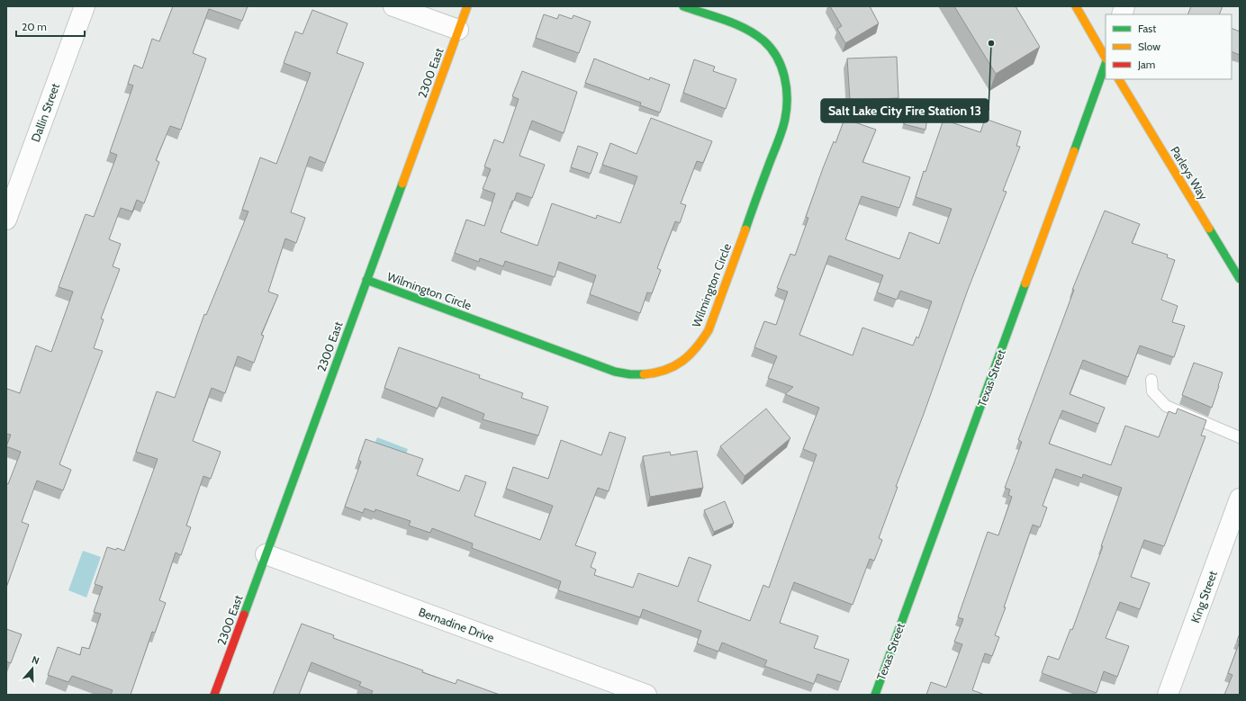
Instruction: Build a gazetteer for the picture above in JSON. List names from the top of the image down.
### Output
{
  "streets": {
    "street": [
      "2300 East",
      "Dallin Street",
      "Parleys Way",
      "Wilmington Circle",
      "Texas Street",
      "King Street",
      "Bernadine Drive"
    ]
  },
  "crossings": [
    ["2300 East", "Wilmington Circle"],
    ["2300 East", "Bernadine Drive"]
  ],
  "places": ["Salt Lake City Fire Station 13"],
  "legend": ["Fast", "Slow", "Jam"],
  "scale_bar": "20 m",
  "north": "top"
}
